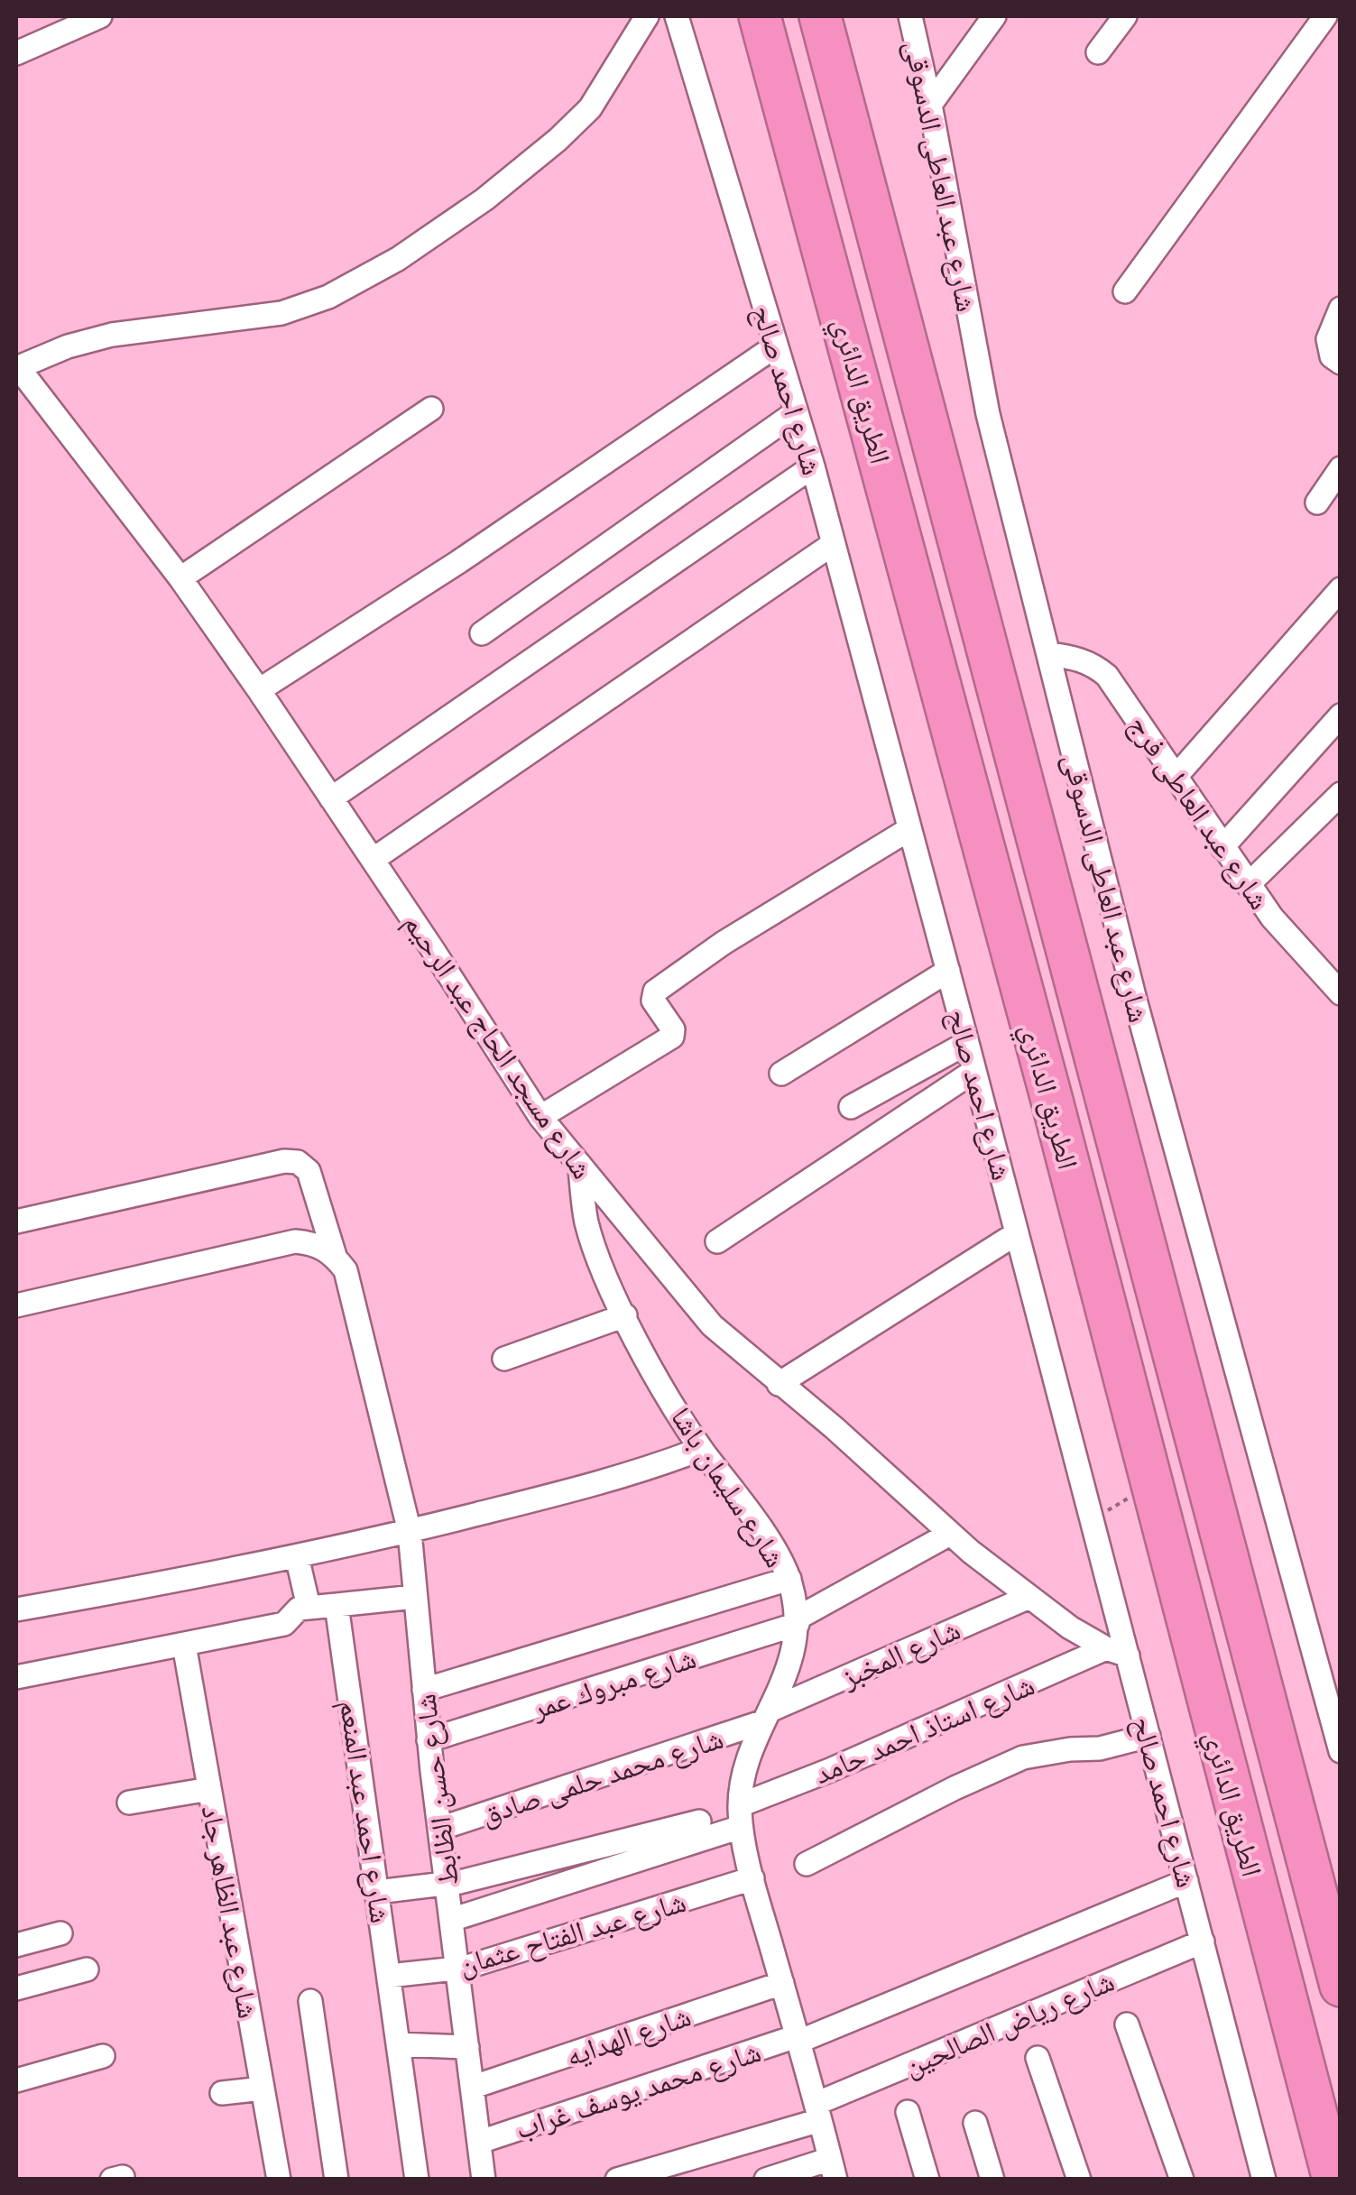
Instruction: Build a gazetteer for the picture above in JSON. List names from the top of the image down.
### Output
{
  "streets": {
    "highway": ["الطريق الدائري"],
    "street": [
      "شارع عبد العاطى الدسوقى",
      "شارع احمد صالح",
      "شارع عبد العاطى فرج",
      "شارع مسجد الحاج عبد الرحيم",
      "شارع سليمان باشا",
      "شارع المخبز",
      "شارع مبروك عمر",
      "شارع استاذ احمد حامد",
      "شارع محمد حلمى صادق",
      "شارع حسن الظابط",
      "شارع احمد عبد المنعم",
      "شارع عبد الظاهر جاد",
      "شارع عبد الفتاح عثمان",
      "شارع رياض الصالحين",
      "شارع الهدايه",
      "شارع محمد يوسف غراب"
    ]
  },
  "crossings": [
    ["شارع عبد العاطى الدسوقى", "شارع عبد العاطى فرج"],
    ["شارع احمد صالح", "شارع مسجد الحاج عبد الرحيم"],
    ["شارع احمد صالح", "شارع استاذ احمد حامد"],
    ["شارع احمد صالح", "شارع رياض الصالحين"],
    ["شارع احمد صالح", "شارع محمد يوسف غراب"],
    ["شارع مسجد الحاج عبد الرحيم", "شارع سليمان باشا"],
    ["شارع مسجد الحاج عبد الرحيم", "شارع المخبز"],
    ["شارع مسجد الحاج عبد الرحيم", "شارع مبروك عمر"],
    ["شارع مسجد الحاج عبد الرحيم", "شارع استاذ احمد حامد"],
    ["شارع سليمان باشا", "شارع المخبز"],
    ["شارع سليمان باشا", "شارع مبروك عمر"],
    ["شارع سليمان باشا", "شارع استاذ احمد حامد"],
    ["شارع سليمان باشا", "شارع محمد حلمى صادق"],
    ["شارع سليمان باشا", "شارع عبد الفتاح عثمان"],
    ["شارع سليمان باشا", "شارع رياض الصالحين"],
    ["شارع سليمان باشا", "شارع الهدايه"],
    ["شارع سليمان باشا", "شارع محمد يوسف غراب"],
    ["شارع المخبز", "شارع محمد حلمى صادق"],
    ["شارع مبروك عمر", "شارع حسن الظابط"],
    ["شارع استاذ احمد حامد", "شارع حسن الظابط"],
    ["شارع محمد حلمى صادق", "شارع حسن الظابط"],
    ["شارع حسن الظابط", "شارع عبد الفتاح عثمان"],
    ["شارع حسن الظابط", "شارع الهدايه"],
    ["شارع حسن الظابط", "شارع محمد يوسف غراب"],
    ["شارع احمد عبد المنعم", "شارع عبد الفتاح عثمان"]
  ]
}
